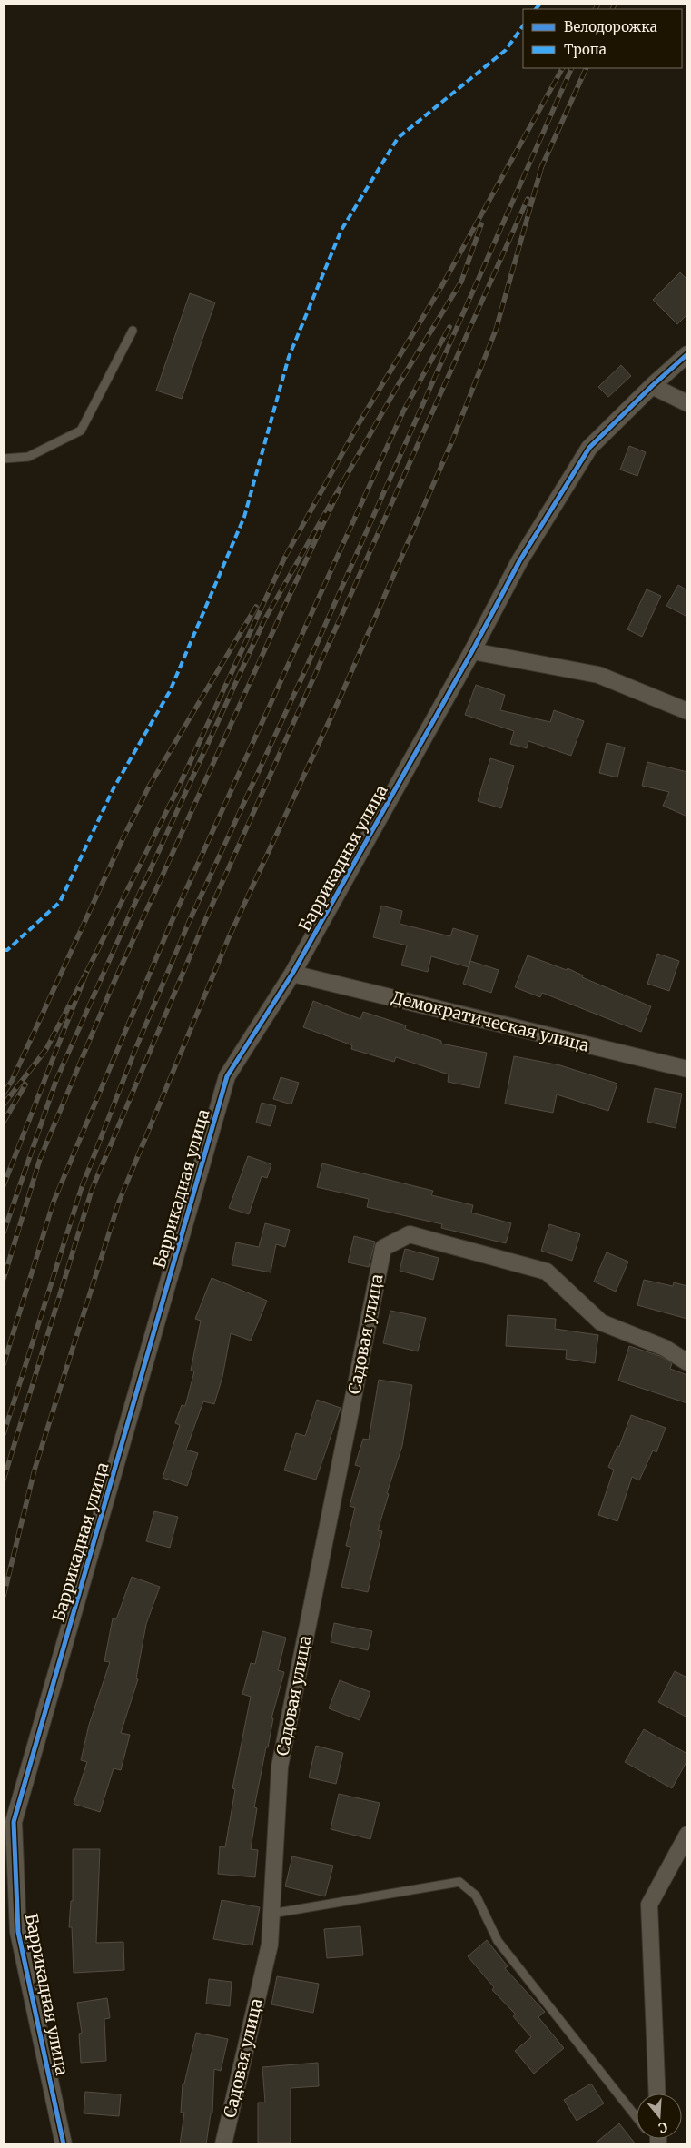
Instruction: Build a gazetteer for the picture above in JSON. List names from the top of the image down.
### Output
{
  "streets": {
    "street": ["Баррикадная улица", "Демократическая улица", "Садовая улица"]
  },
  "crossings": [
    ["Баррикадная улица", "Демократическая улица"]
  ],
  "legend": ["Велодорожка", "Тропа"],
  "north": "bottom"
}
